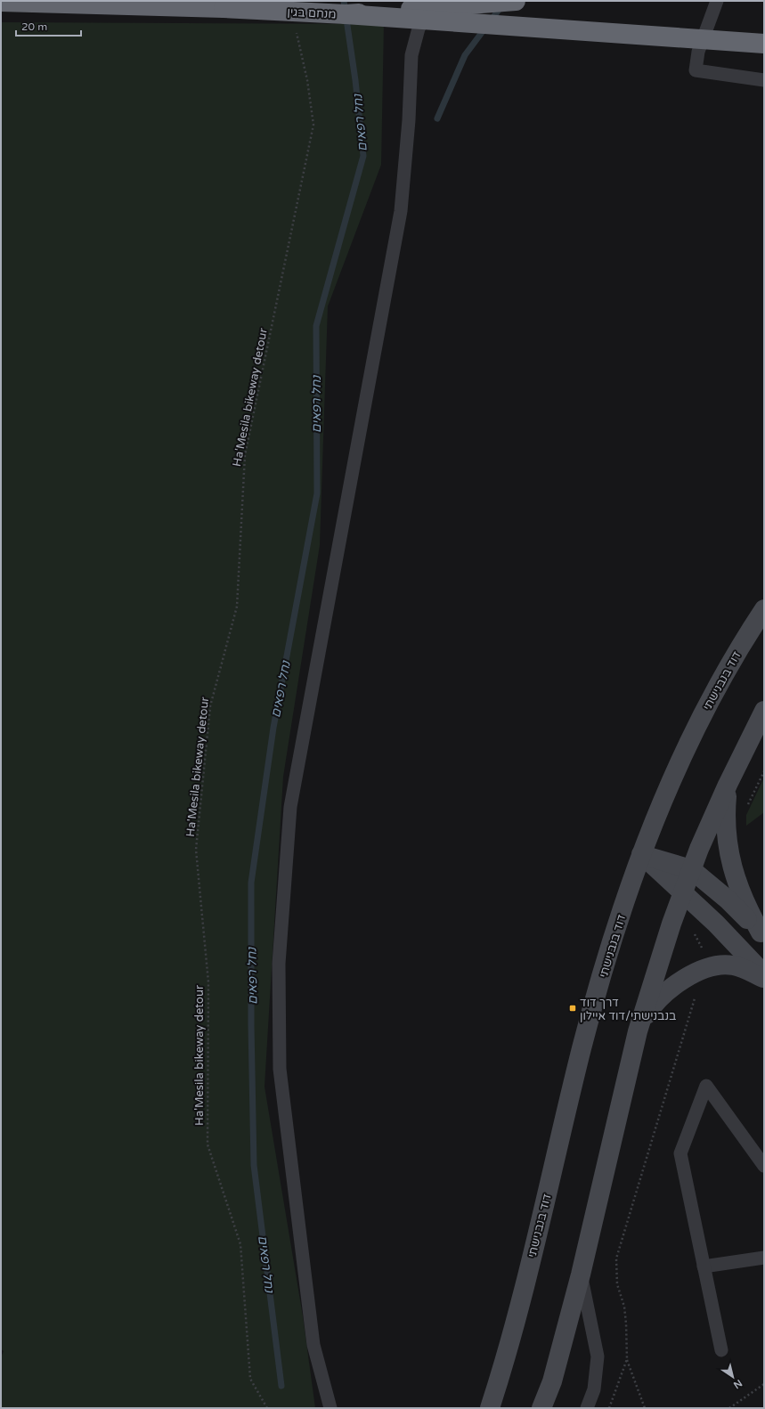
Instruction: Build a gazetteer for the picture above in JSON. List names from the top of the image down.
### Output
{
  "streets": {
    "highway": ["מנחם בגין"],
    "main road": ["דוד בנבנישתי"],
    "path": ["Ha'Mesila bikeway detour"]
  },
  "water": ["נחל רפאים"],
  "places": {
    "transit": ["דרך דוד בנבנישתי/דוד איילון"]
  },
  "scale_bar": "20 m",
  "north": "bottom right"
}
